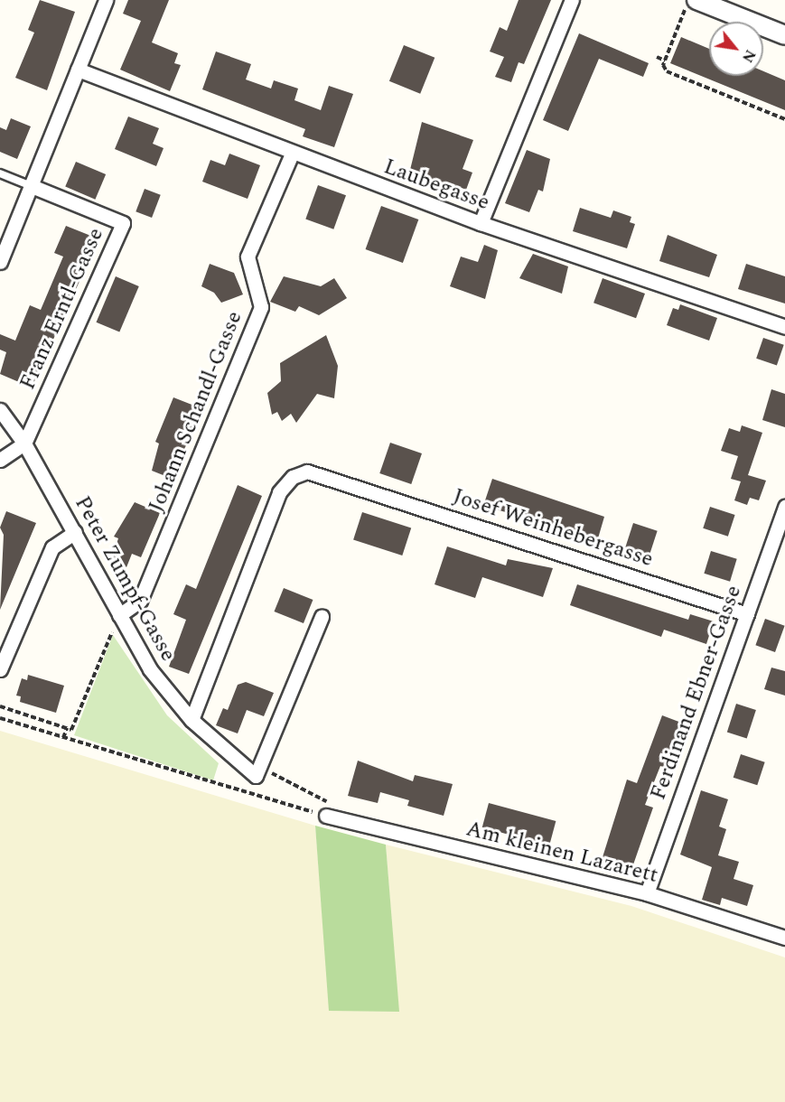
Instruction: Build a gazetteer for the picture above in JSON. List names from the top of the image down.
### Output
{
  "streets": {
    "street": [
      "Laubegasse",
      "Franz Erntl-Gasse",
      "Johann Schandl-Gasse",
      "Josef Weinhebergasse",
      "Peter Zumpf-Gasse",
      "Ferdinand Ebner-Gasse",
      "Am kleinen Lazarett"
    ]
  },
  "crossings": [
    ["Laubegasse", "Johann Schandl-Gasse"],
    ["Franz Erntl-Gasse", "Peter Zumpf-Gasse"],
    ["Johann Schandl-Gasse", "Peter Zumpf-Gasse"],
    ["Josef Weinhebergasse", "Peter Zumpf-Gasse"],
    ["Josef Weinhebergasse", "Ferdinand Ebner-Gasse"],
    ["Ferdinand Ebner-Gasse", "Am kleinen Lazarett"]
  ],
  "north": "bottom right"
}
